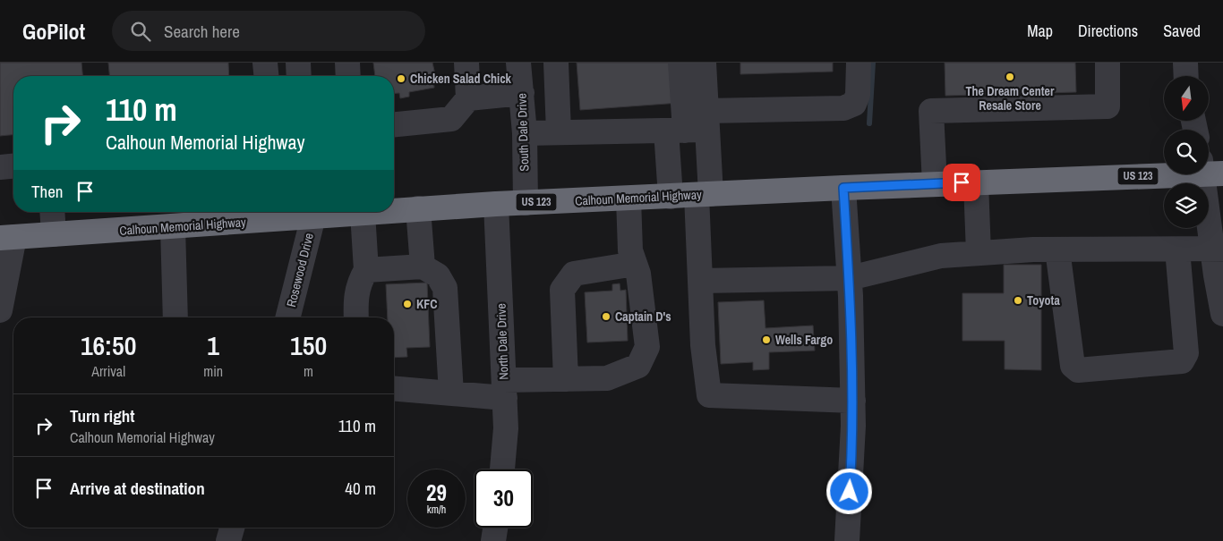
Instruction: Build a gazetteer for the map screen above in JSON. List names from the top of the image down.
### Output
{
  "streets": {
    "highway": ["US 123", "Calhoun Memorial Highway"],
    "street": ["South Dale Drive", "Rosewood Drive", "North Dale Drive"]
  },
  "crossings": [
    ["South Dale Drive", "Calhoun Memorial Highway"],
    ["Calhoun Memorial Highway", "Rosewood Drive"],
    ["Calhoun Memorial Highway", "North Dale Drive"]
  ],
  "places": [
    "The Dream Center Resale Store",
    "Chicken Salad Chick",
    "Toyota",
    "KFC",
    "Captain D's",
    "Wells Fargo"
  ],
  "north": "bottom",
  "page": {
    "header": "GoPilot",
    "search": "Search here",
    "nav": ["Map", "Directions", "Saved"],
    "turn": ["110 m", "Calhoun Memorial Highway"],
    "then": "Then",
    "eta": [
      "16:50",
      "Arrival",
      "1",
      "min",
      "150",
      "m"
    ],
    "list": [
      {
        "name": "Turn right",
        "note": "Calhoun Memorial Highway",
        "value": "110 m"
      },
      {
        "name": "Arrive at destination",
        "value": "40 m"
      }
    ],
    "speed": "29 km/h",
    "limit": "30"
  }
}
